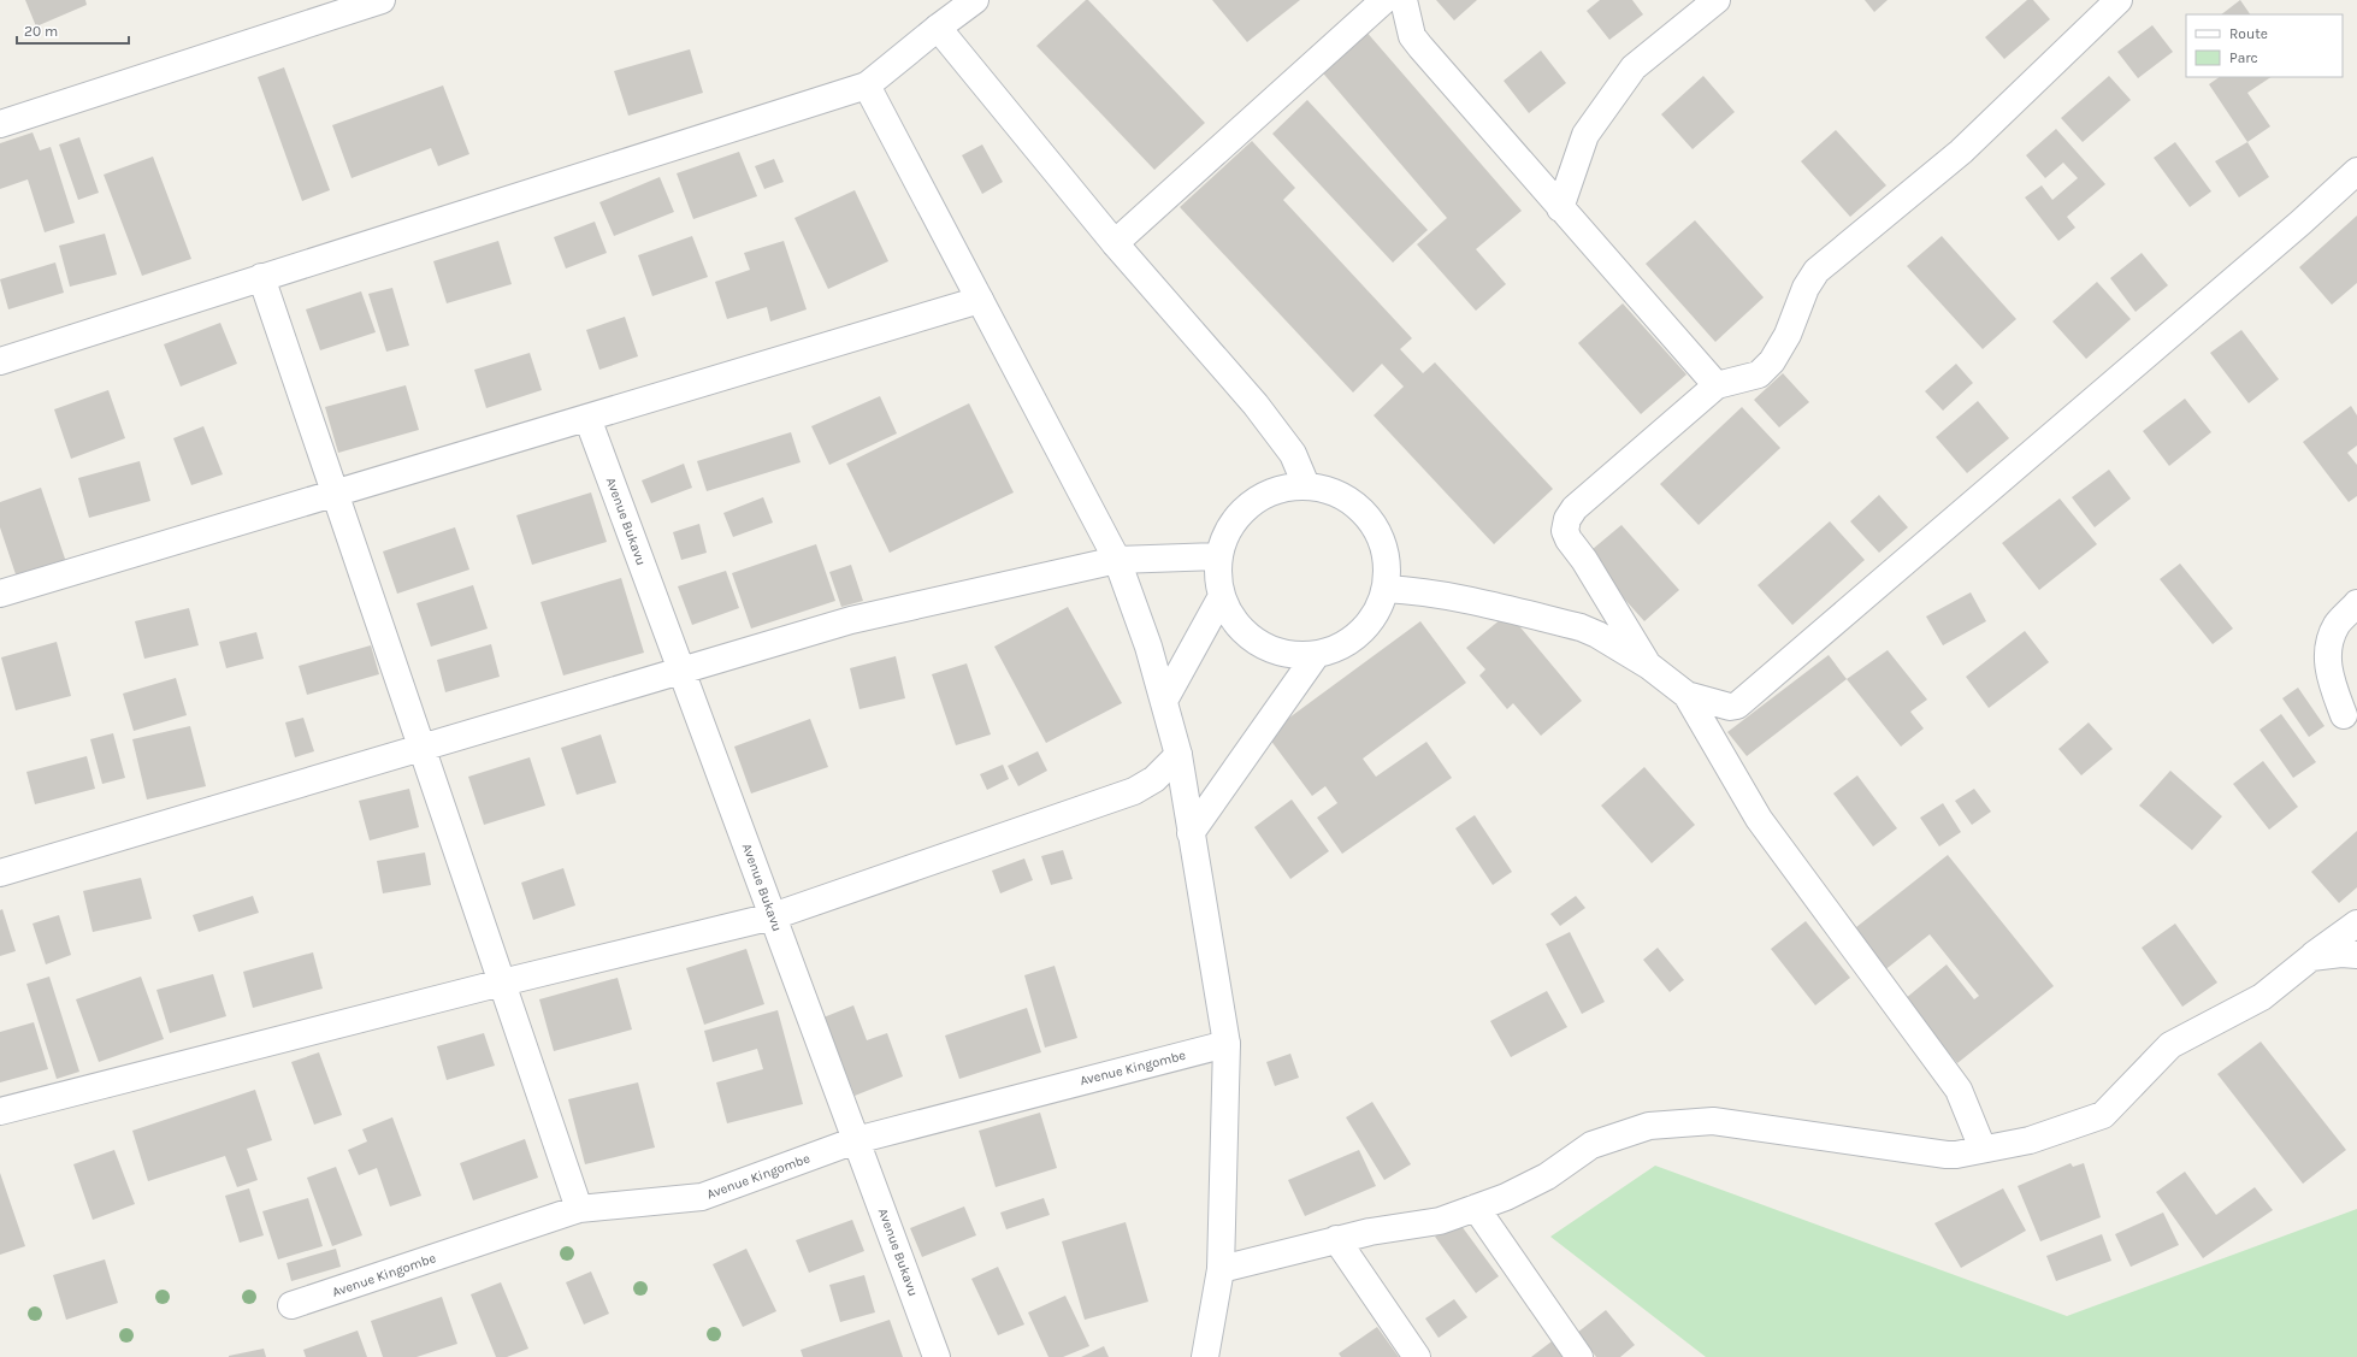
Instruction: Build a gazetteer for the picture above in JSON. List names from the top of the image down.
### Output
{
  "streets": {
    "street": ["Avenue Bukavu", "Avenue Kingombe"]
  },
  "crossings": [
    ["Avenue Bukavu", "Avenue Kingombe"]
  ],
  "legend": ["Route", "Parc"],
  "scale_bar": "20 m"
}
